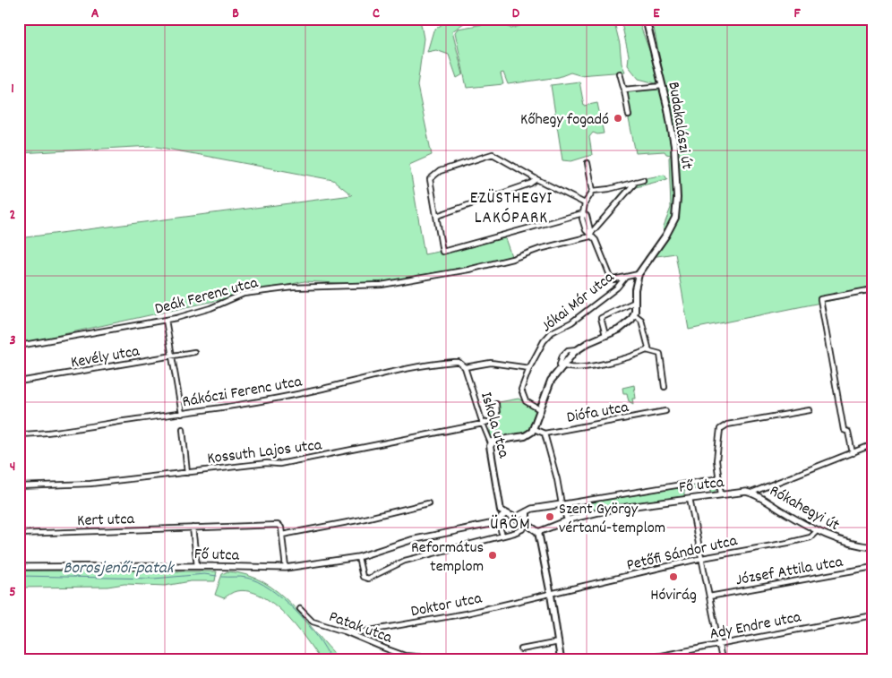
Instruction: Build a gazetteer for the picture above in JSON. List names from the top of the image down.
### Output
{
  "streets": {
    "main road": ["Budakalászi út", "Iskola utca"],
    "street": [
      "Deák Ferenc utca",
      "Jókai Mór utca",
      "Kevély utca",
      "Rákóczi Ferenc utca",
      "Diófa utca",
      "Kossuth Lajos utca",
      "Fő utca",
      "Rókahegyi út",
      "Kert utca",
      "Petőfi Sándor utca",
      "József Attila utca",
      "Doktor utca",
      "Ady Endre utca",
      "Patak utca"
    ]
  },
  "crossings": [
    ["Rákóczi Ferenc utca", "Iskola utca"],
    ["Iskola utca", "Kossuth Lajos utca"],
    ["Fő utca", "Rókahegyi út"],
    ["Rókahegyi út", "Petőfi Sándor utca"],
    ["Petőfi Sándor utca", "Doktor utca"],
    ["Doktor utca", "Patak utca"]
  ],
  "districts": ["EZÜSTHEGYI LAKÓPARK", "ÜRÖM"],
  "water": ["Borosjenői-patak"],
  "places": [
    "Kőhegy fogadó",
    "Szent György vértanú-templom",
    "Református templom",
    "Hóvirág"
  ],
  "grid": {
    "columns": [
      "A",
      "B",
      "C",
      "D",
      "E",
      "F"
    ],
    "rows": [
      "1",
      "2",
      "3",
      "4",
      "5"
    ]
  }
}
